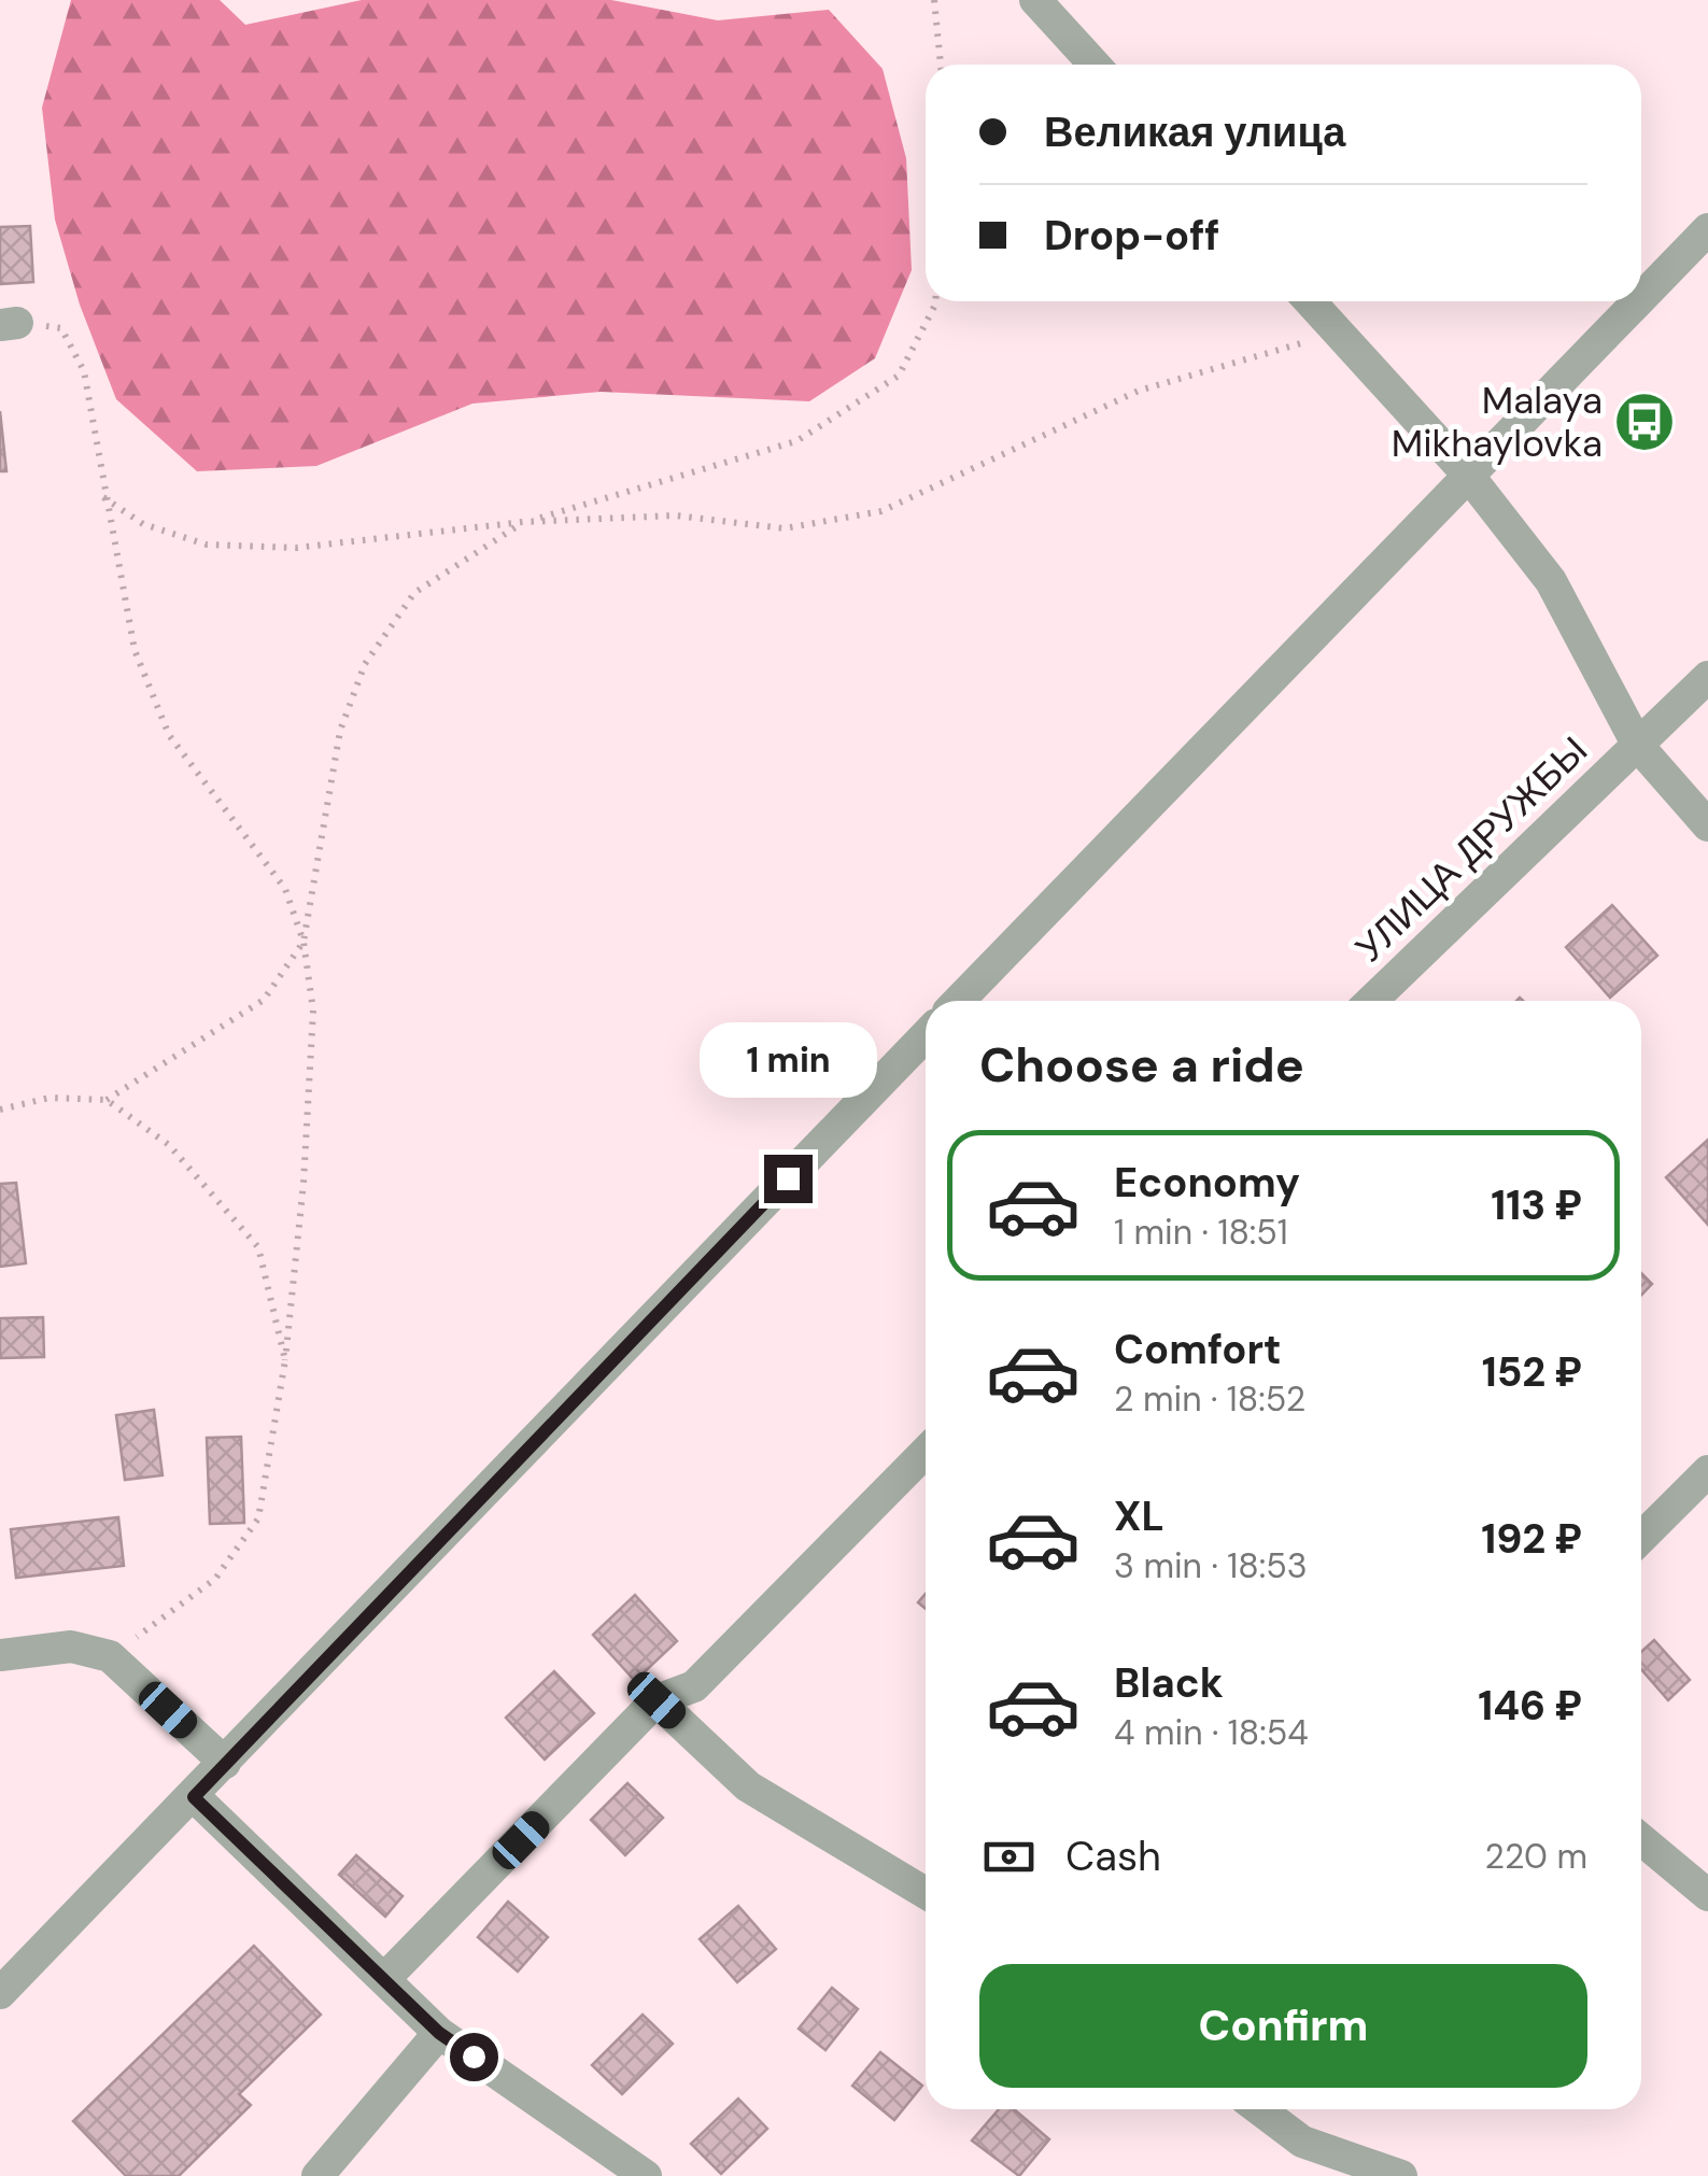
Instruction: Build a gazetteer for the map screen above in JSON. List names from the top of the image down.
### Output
{
  "streets": {
    "street": ["УЛИЦА ДРУЖБЫ"]
  },
  "places": {
    "bus stop": ["Malaya Mikhaylovka"]
  },
  "page": {
    "banner": ["Великая улица", "Drop-off"],
    "heading": "Choose a ride",
    "bubble": "1 min",
    "list": [
      {
        "name": "Economy",
        "note": "1 min · 18:51",
        "value": "113 ₽"
      },
      {
        "name": "Comfort",
        "note": "2 min · 18:52",
        "value": "152 ₽"
      },
      {
        "name": "XL",
        "note": "3 min · 18:53",
        "value": "192 ₽"
      },
      {
        "name": "Black",
        "note": "4 min · 18:54",
        "value": "146 ₽"
      }
    ],
    "pay": ["Cash", "220 m"],
    "buttons": "Confirm"
  }
}
